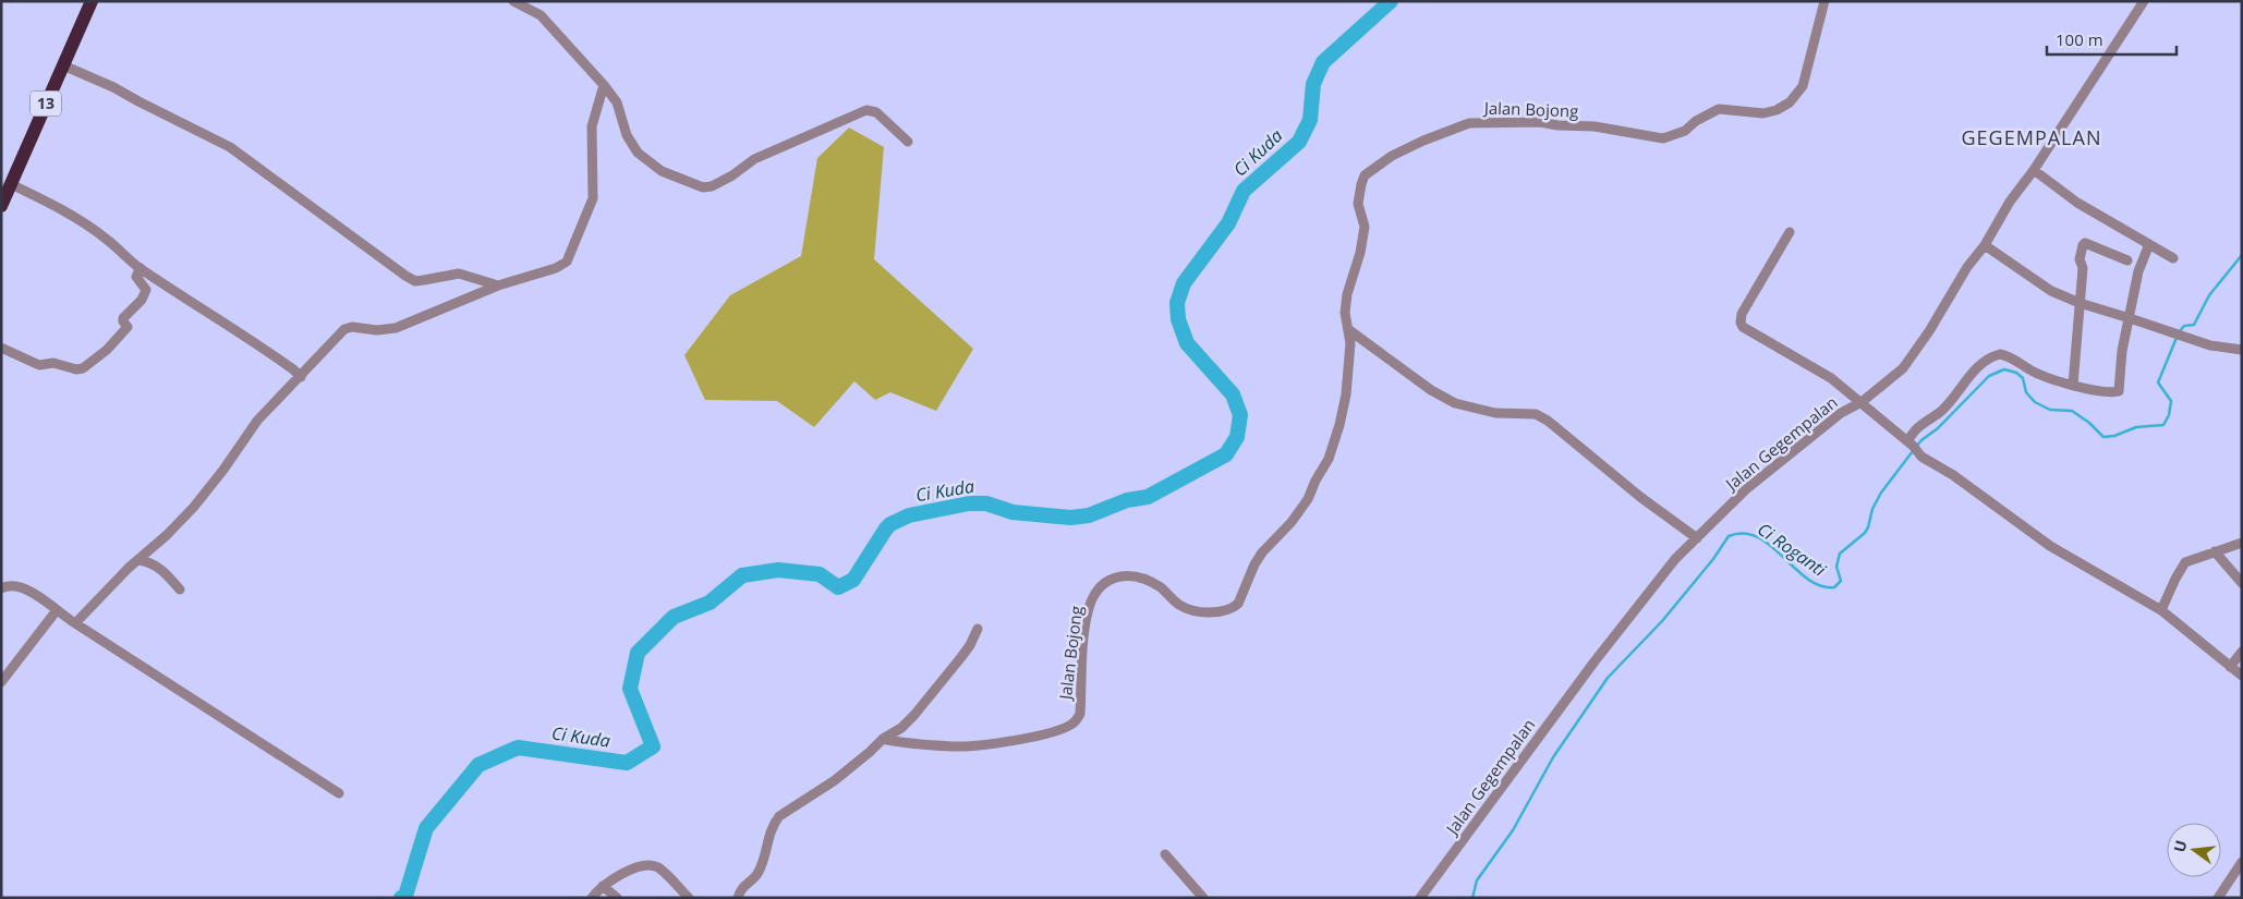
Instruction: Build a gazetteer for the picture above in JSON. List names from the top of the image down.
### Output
{
  "streets": {
    "highway": ["13"],
    "street": ["Jalan Bojong", "Jalan Gegempalan"]
  },
  "districts": ["GEGEMPALAN"],
  "water": ["Ci Kuda", "Ci Roganti"],
  "scale_bar": "100 m",
  "north": "left"
}
